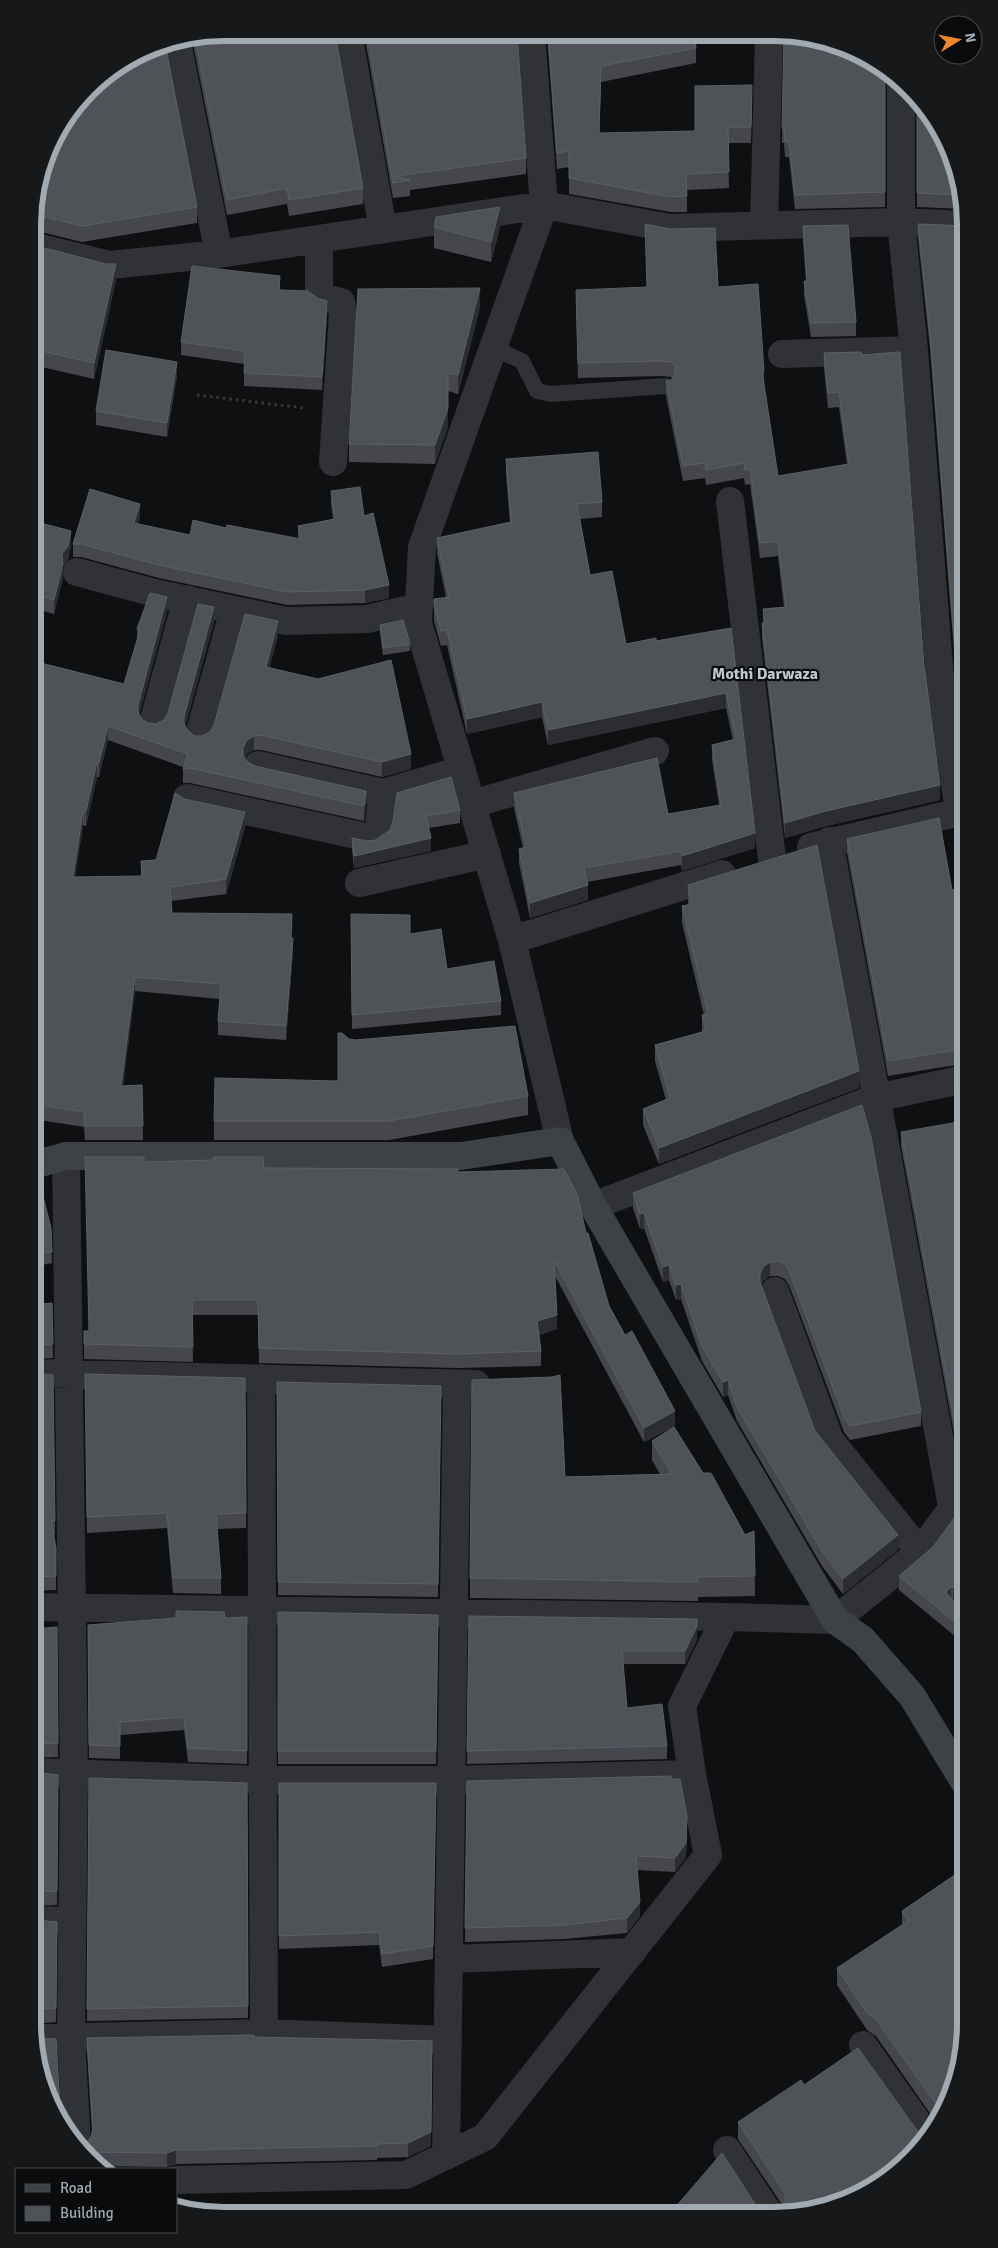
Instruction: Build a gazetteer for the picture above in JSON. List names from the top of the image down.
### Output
{
  "districts": ["Mothi Darwaza"],
  "legend": ["Road", "Building"],
  "north": "right"
}
